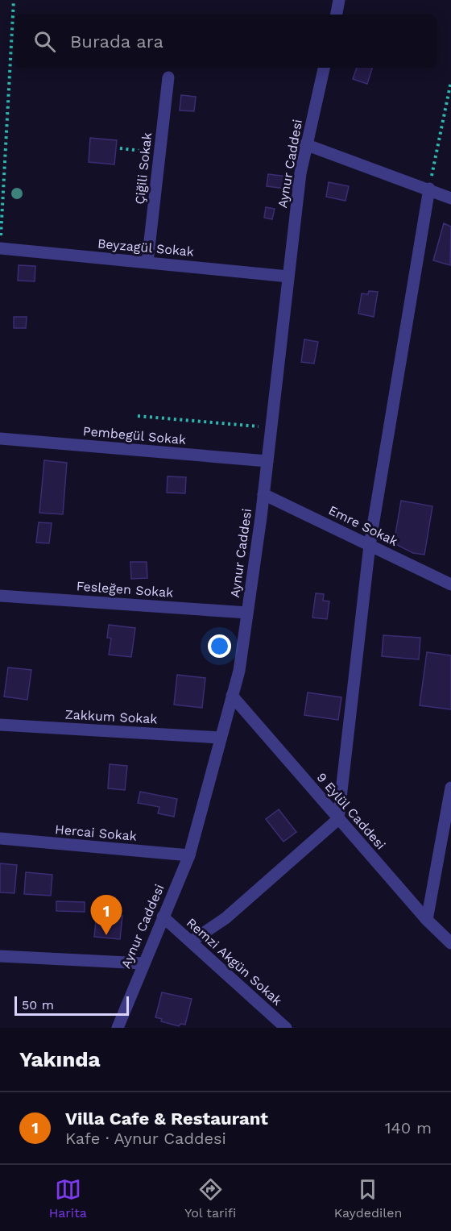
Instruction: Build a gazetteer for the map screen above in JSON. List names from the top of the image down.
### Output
{
  "streets": {
    "street": [
      "Aynur Caddesi",
      "Çiğili Sokak",
      "Beyzagül Sokak",
      "Pembegül Sokak",
      "Emre Sokak",
      "Fesleğen Sokak",
      "Zakkum Sokak",
      "9 Eylül Caddesi",
      "Hercai Sokak",
      "Remzi Akgün Sokak"
    ]
  },
  "crossings": [
    ["Aynur Caddesi", "Beyzagül Sokak"],
    ["Aynur Caddesi", "Pembegül Sokak"],
    ["Aynur Caddesi", "Emre Sokak"],
    ["Aynur Caddesi", "Fesleğen Sokak"],
    ["Aynur Caddesi", "Zakkum Sokak"],
    ["Aynur Caddesi", "9 Eylül Caddesi"],
    ["Aynur Caddesi", "Hercai Sokak"],
    ["Aynur Caddesi", "Remzi Akgün Sokak"],
    ["Çiğili Sokak", "Beyzagül Sokak"]
  ],
  "scale_bar": "50 m",
  "page": {
    "search": "Burada ara",
    "pins": "1",
    "scale": "50 m",
    "heading": "Yakında",
    "list": [
      {
        "mark": "1",
        "name": "Villa Cafe & Restaurant",
        "note": "Kafe · Aynur Caddesi",
        "value": "140 m"
      }
    ],
    "nav": ["Harita", "Yol tarifi", "Kaydedilen"]
  }
}
